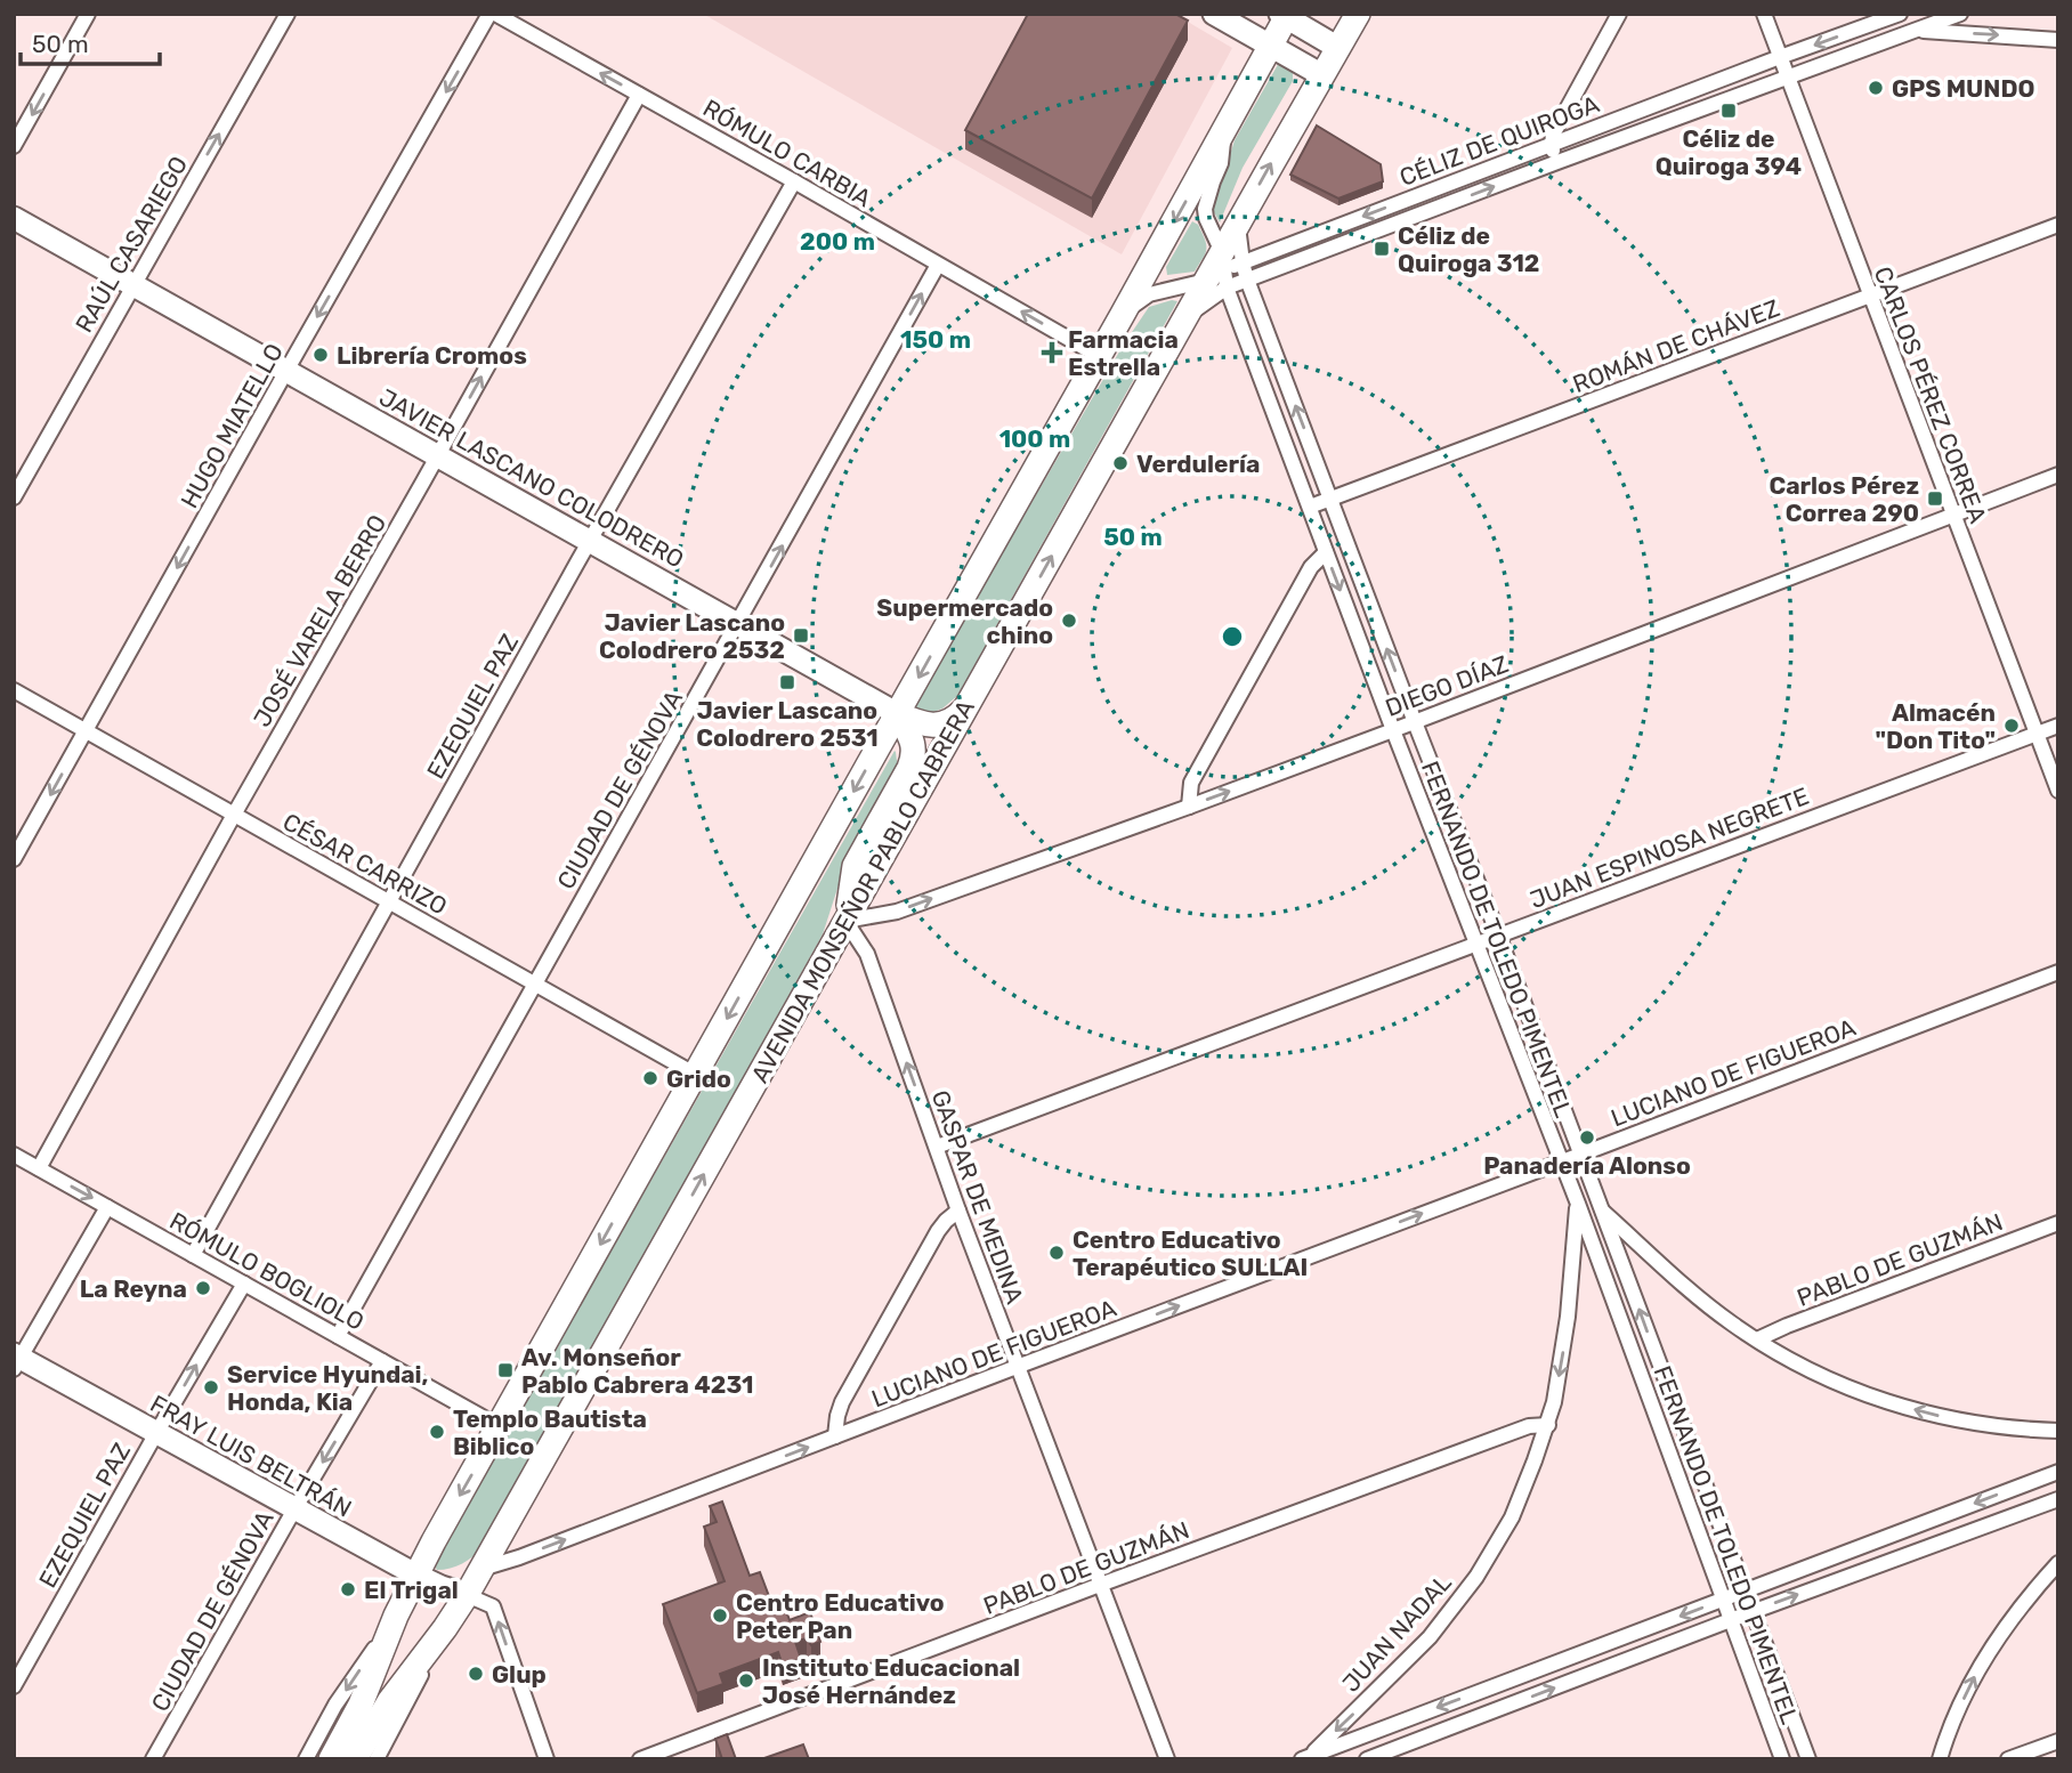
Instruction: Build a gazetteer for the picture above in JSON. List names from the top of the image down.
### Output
{
  "streets": {
    "main road": ["JAVIER LASCANO COLODRERO", "AVENIDA MONSEÑOR PABLO CABRERA", "FRAY LUIS BELTRÁN"],
    "street": [
      "CÉLIZ DE QUIROGA",
      "RÓMULO CARBIA",
      "RAÚL CASARIEGO",
      "ROMÁN DE CHÁVEZ",
      "CARLOS PÉREZ CORREA",
      "HUGO MIATELLO",
      "JOSÉ VARELA BERRO",
      "DIEGO DÍAZ",
      "EZEQUIEL PAZ",
      "CIUDAD DE GÉNOVA",
      "JUAN ESPINOSA NEGRETE",
      "CÉSAR CARRIZO",
      "FERNANDO DE TOLEDO PIMENTEL",
      "LUCIANO DE FIGUEROA",
      "GASPAR DE MEDINA",
      "PABLO DE GUZMÁN",
      "RÓMULO BOGLIOLO",
      "JUAN NADAL"
    ]
  },
  "crossings": [
    ["CÉLIZ DE QUIROGA", "CARLOS PÉREZ CORREA"],
    ["CÉLIZ DE QUIROGA", "AVENIDA MONSEÑOR PABLO CABRERA"],
    ["CÉLIZ DE QUIROGA", "FERNANDO DE TOLEDO PIMENTEL"],
    ["RÓMULO CARBIA", "HUGO MIATELLO"],
    ["RÓMULO CARBIA", "JOSÉ VARELA BERRO"],
    ["RÓMULO CARBIA", "EZEQUIEL PAZ"],
    ["RÓMULO CARBIA", "CIUDAD DE GÉNOVA"],
    ["RAÚL CASARIEGO", "JAVIER LASCANO COLODRERO"],
    ["ROMÁN DE CHÁVEZ", "CARLOS PÉREZ CORREA"],
    ["ROMÁN DE CHÁVEZ", "FERNANDO DE TOLEDO PIMENTEL"],
    ["CARLOS PÉREZ CORREA", "DIEGO DÍAZ"],
    ["CARLOS PÉREZ CORREA", "JUAN ESPINOSA NEGRETE"],
    ["HUGO MIATELLO", "JAVIER LASCANO COLODRERO"],
    ["HUGO MIATELLO", "CÉSAR CARRIZO"],
    ["JAVIER LASCANO COLODRERO", "JOSÉ VARELA BERRO"],
    ["JAVIER LASCANO COLODRERO", "EZEQUIEL PAZ"],
    ["JAVIER LASCANO COLODRERO", "CIUDAD DE GÉNOVA"],
    ["JOSÉ VARELA BERRO", "CÉSAR CARRIZO"],
    ["JOSÉ VARELA BERRO", "RÓMULO BOGLIOLO"],
    ["DIEGO DÍAZ", "AVENIDA MONSEÑOR PABLO CABRERA"],
    ["DIEGO DÍAZ", "FERNANDO DE TOLEDO PIMENTEL"],
    ["DIEGO DÍAZ", "GASPAR DE MEDINA"],
    ["EZEQUIEL PAZ", "CÉSAR CARRIZO"],
    ["EZEQUIEL PAZ", "RÓMULO BOGLIOLO"],
    ["EZEQUIEL PAZ", "FRAY LUIS BELTRÁN"],
    ["CIUDAD DE GÉNOVA", "CÉSAR CARRIZO"],
    ["CIUDAD DE GÉNOVA", "RÓMULO BOGLIOLO"],
    ["CIUDAD DE GÉNOVA", "FRAY LUIS BELTRÁN"],
    ["JUAN ESPINOSA NEGRETE", "FERNANDO DE TOLEDO PIMENTEL"],
    ["JUAN ESPINOSA NEGRETE", "GASPAR DE MEDINA"],
    ["AVENIDA MONSEÑOR PABLO CABRERA", "FERNANDO DE TOLEDO PIMENTEL"],
    ["AVENIDA MONSEÑOR PABLO CABRERA", "LUCIANO DE FIGUEROA"],
    ["AVENIDA MONSEÑOR PABLO CABRERA", "GASPAR DE MEDINA"],
    ["AVENIDA MONSEÑOR PABLO CABRERA", "FRAY LUIS BELTRÁN"],
    ["FERNANDO DE TOLEDO PIMENTEL", "LUCIANO DE FIGUEROA"],
    ["FERNANDO DE TOLEDO PIMENTEL", "JUAN NADAL"],
    ["LUCIANO DE FIGUEROA", "GASPAR DE MEDINA"],
    ["GASPAR DE MEDINA", "PABLO DE GUZMÁN"],
    ["PABLO DE GUZMÁN", "JUAN NADAL"]
  ],
  "one_way": [
    "RÓMULO CARBIA",
    "RAÚL CASARIEGO",
    "HUGO MIATELLO",
    "DIEGO DÍAZ",
    "LUCIANO DE FIGUEROA",
    "JUAN NADAL"
  ],
  "places": {
    "other": [
      "GPS MUNDO",
      "Librería Cromos",
      "Verdulería",
      "Supermercado chino",
      "Almacén \"Don Tito\"",
      "Grido",
      "Panadería Alonso",
      "Centro Educativo Terapéutico SULLAI",
      "La Reyna",
      "Service Hyundai, Honda, Kia",
      "Templo Bautista Biblico",
      "El Trigal",
      "Centro Educativo Peter Pan",
      "Glup",
      "Instituto Educacional José Hernández"
    ],
    "transit": [
      "Céliz de Quiroga 394",
      "Céliz de Quiroga 312",
      "Carlos Pérez Correa 290",
      "Javier Lascano Colodrero 2532",
      "Javier Lascano Colodrero 2531",
      "Av. Monseñor Pablo Cabrera 4231"
    ],
    "health": ["Farmacia Estrella"]
  },
  "scale_bar": "50 m",
  "rings": [
    "200 m",
    "150 m",
    "100 m",
    "50 m"
  ]
}
